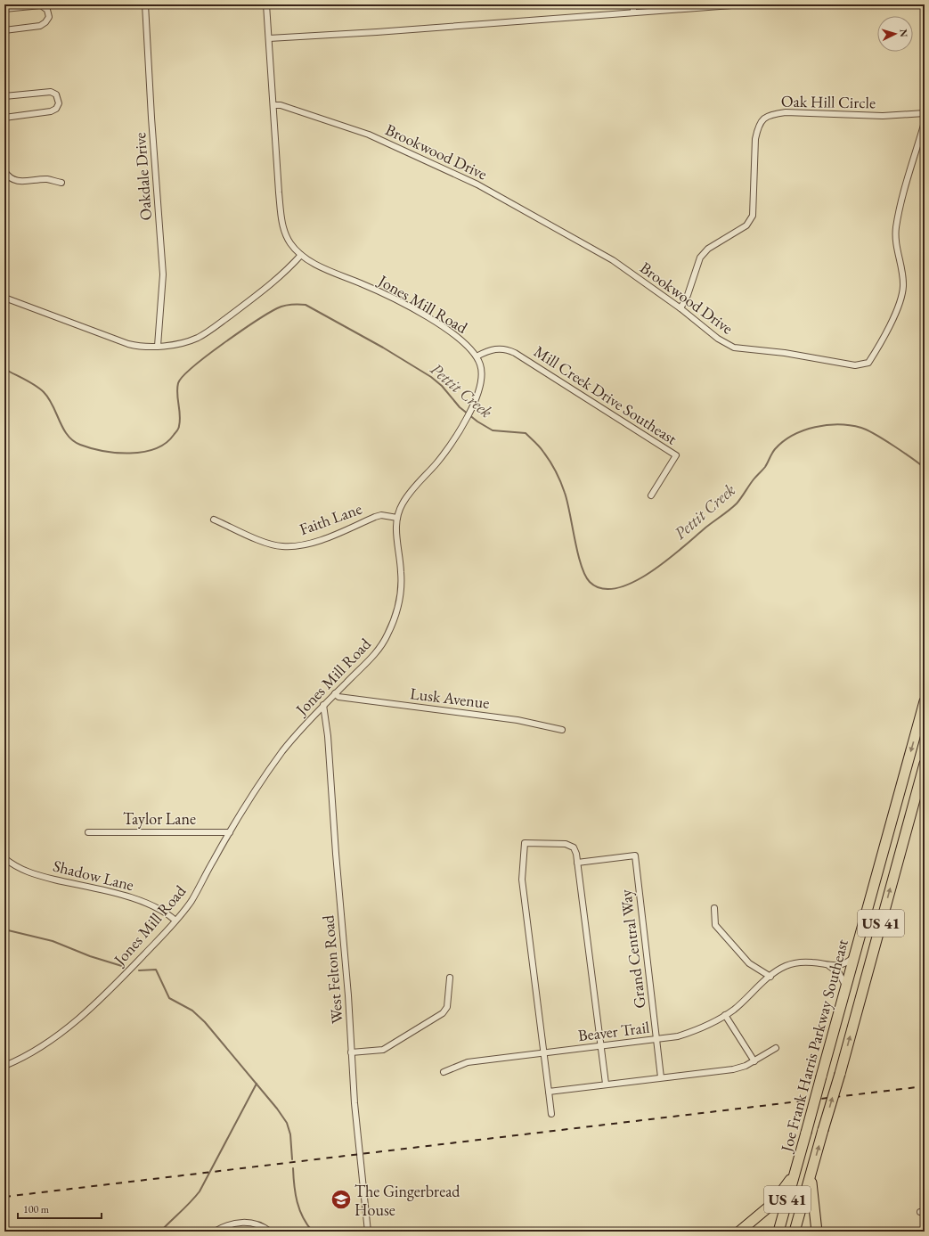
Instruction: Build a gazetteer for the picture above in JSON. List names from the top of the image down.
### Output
{
  "streets": {
    "highway": ["US 41", "Joe Frank Harris Parkway Southeast"],
    "street": [
      "Oak Hill Circle",
      "Brookwood Drive",
      "Oakdale Drive",
      "Jones Mill Road",
      "Mill Creek Drive Southeast",
      "Faith Lane",
      "Lusk Avenue",
      "Taylor Lane",
      "Shadow Lane",
      "Grand Central Way",
      "West Felton Road",
      "Beaver Trail"
    ]
  },
  "crossings": [
    ["Oak Hill Circle", "Brookwood Drive"],
    ["Brookwood Drive", "Jones Mill Road"],
    ["Jones Mill Road", "Mill Creek Drive Southeast"],
    ["Jones Mill Road", "Faith Lane"],
    ["Jones Mill Road", "Lusk Avenue"],
    ["Jones Mill Road", "Taylor Lane"],
    ["Jones Mill Road", "Shadow Lane"],
    ["Jones Mill Road", "West Felton Road"],
    ["Grand Central Way", "Beaver Trail"],
    ["Beaver Trail", "Joe Frank Harris Parkway Southeast"]
  ],
  "water": ["Pettit Creek"],
  "places": {
    "school or university": ["The Gingerbread House"]
  },
  "scale_bar": "100 m",
  "north": "right"
}
